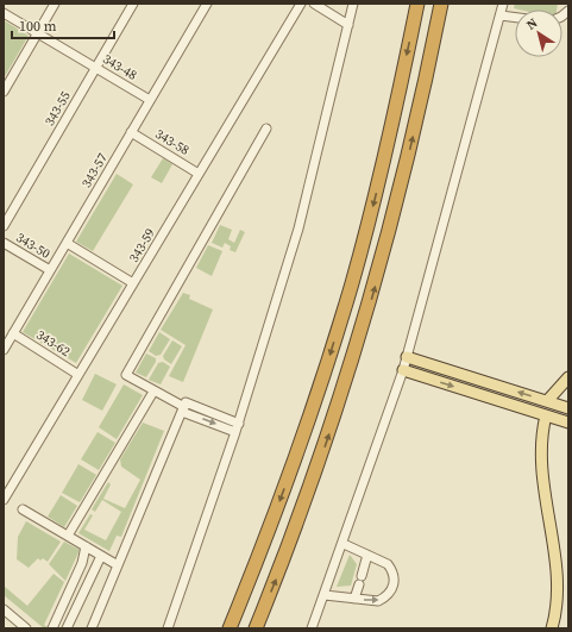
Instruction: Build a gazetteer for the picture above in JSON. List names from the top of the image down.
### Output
{
  "streets": {
    "street": [
      "343-48",
      "343-55",
      "343-58",
      "343-57",
      "343-50",
      "343-59",
      "343-62"
    ]
  },
  "crossings": [
    ["343-48", "343-55"],
    ["343-48", "343-57"],
    ["343-58", "343-57"],
    ["343-58", "343-59"],
    ["343-57", "343-50"],
    ["343-57", "343-62"],
    ["343-59", "343-62"]
  ],
  "scale_bar": "100 m",
  "north": "top left"
}
